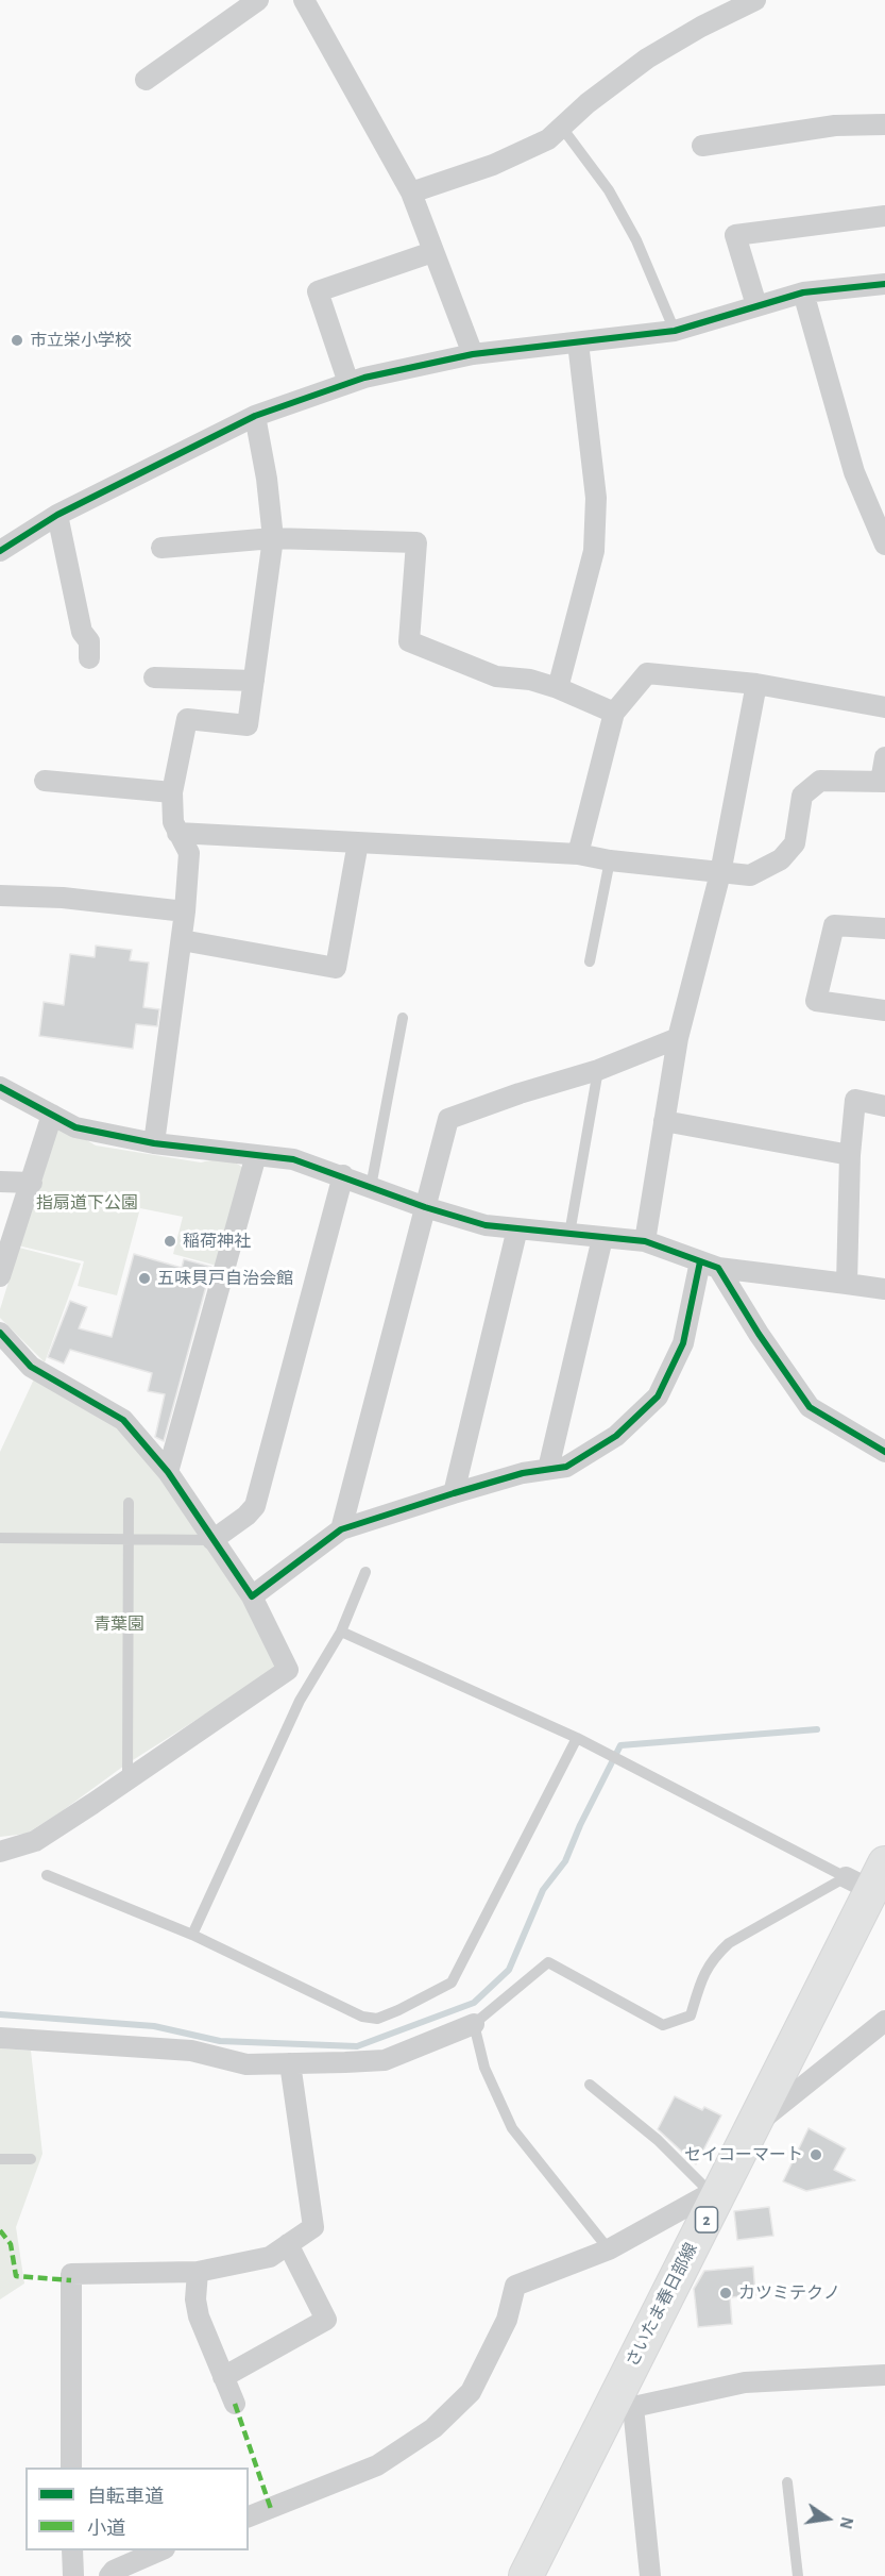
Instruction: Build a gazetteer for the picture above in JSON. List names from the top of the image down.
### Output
{
  "streets": {
    "main road": ["2", "さいたま春日部線"]
  },
  "parks": ["指扇道下公園", "青葉園"],
  "places": [
    "市立栄小学校",
    "稲荷神社",
    "五味貝戸自治会館",
    "セイコーマート",
    "カツミテクノ"
  ],
  "legend": ["自転車道", "小道"],
  "north": "right"
}
